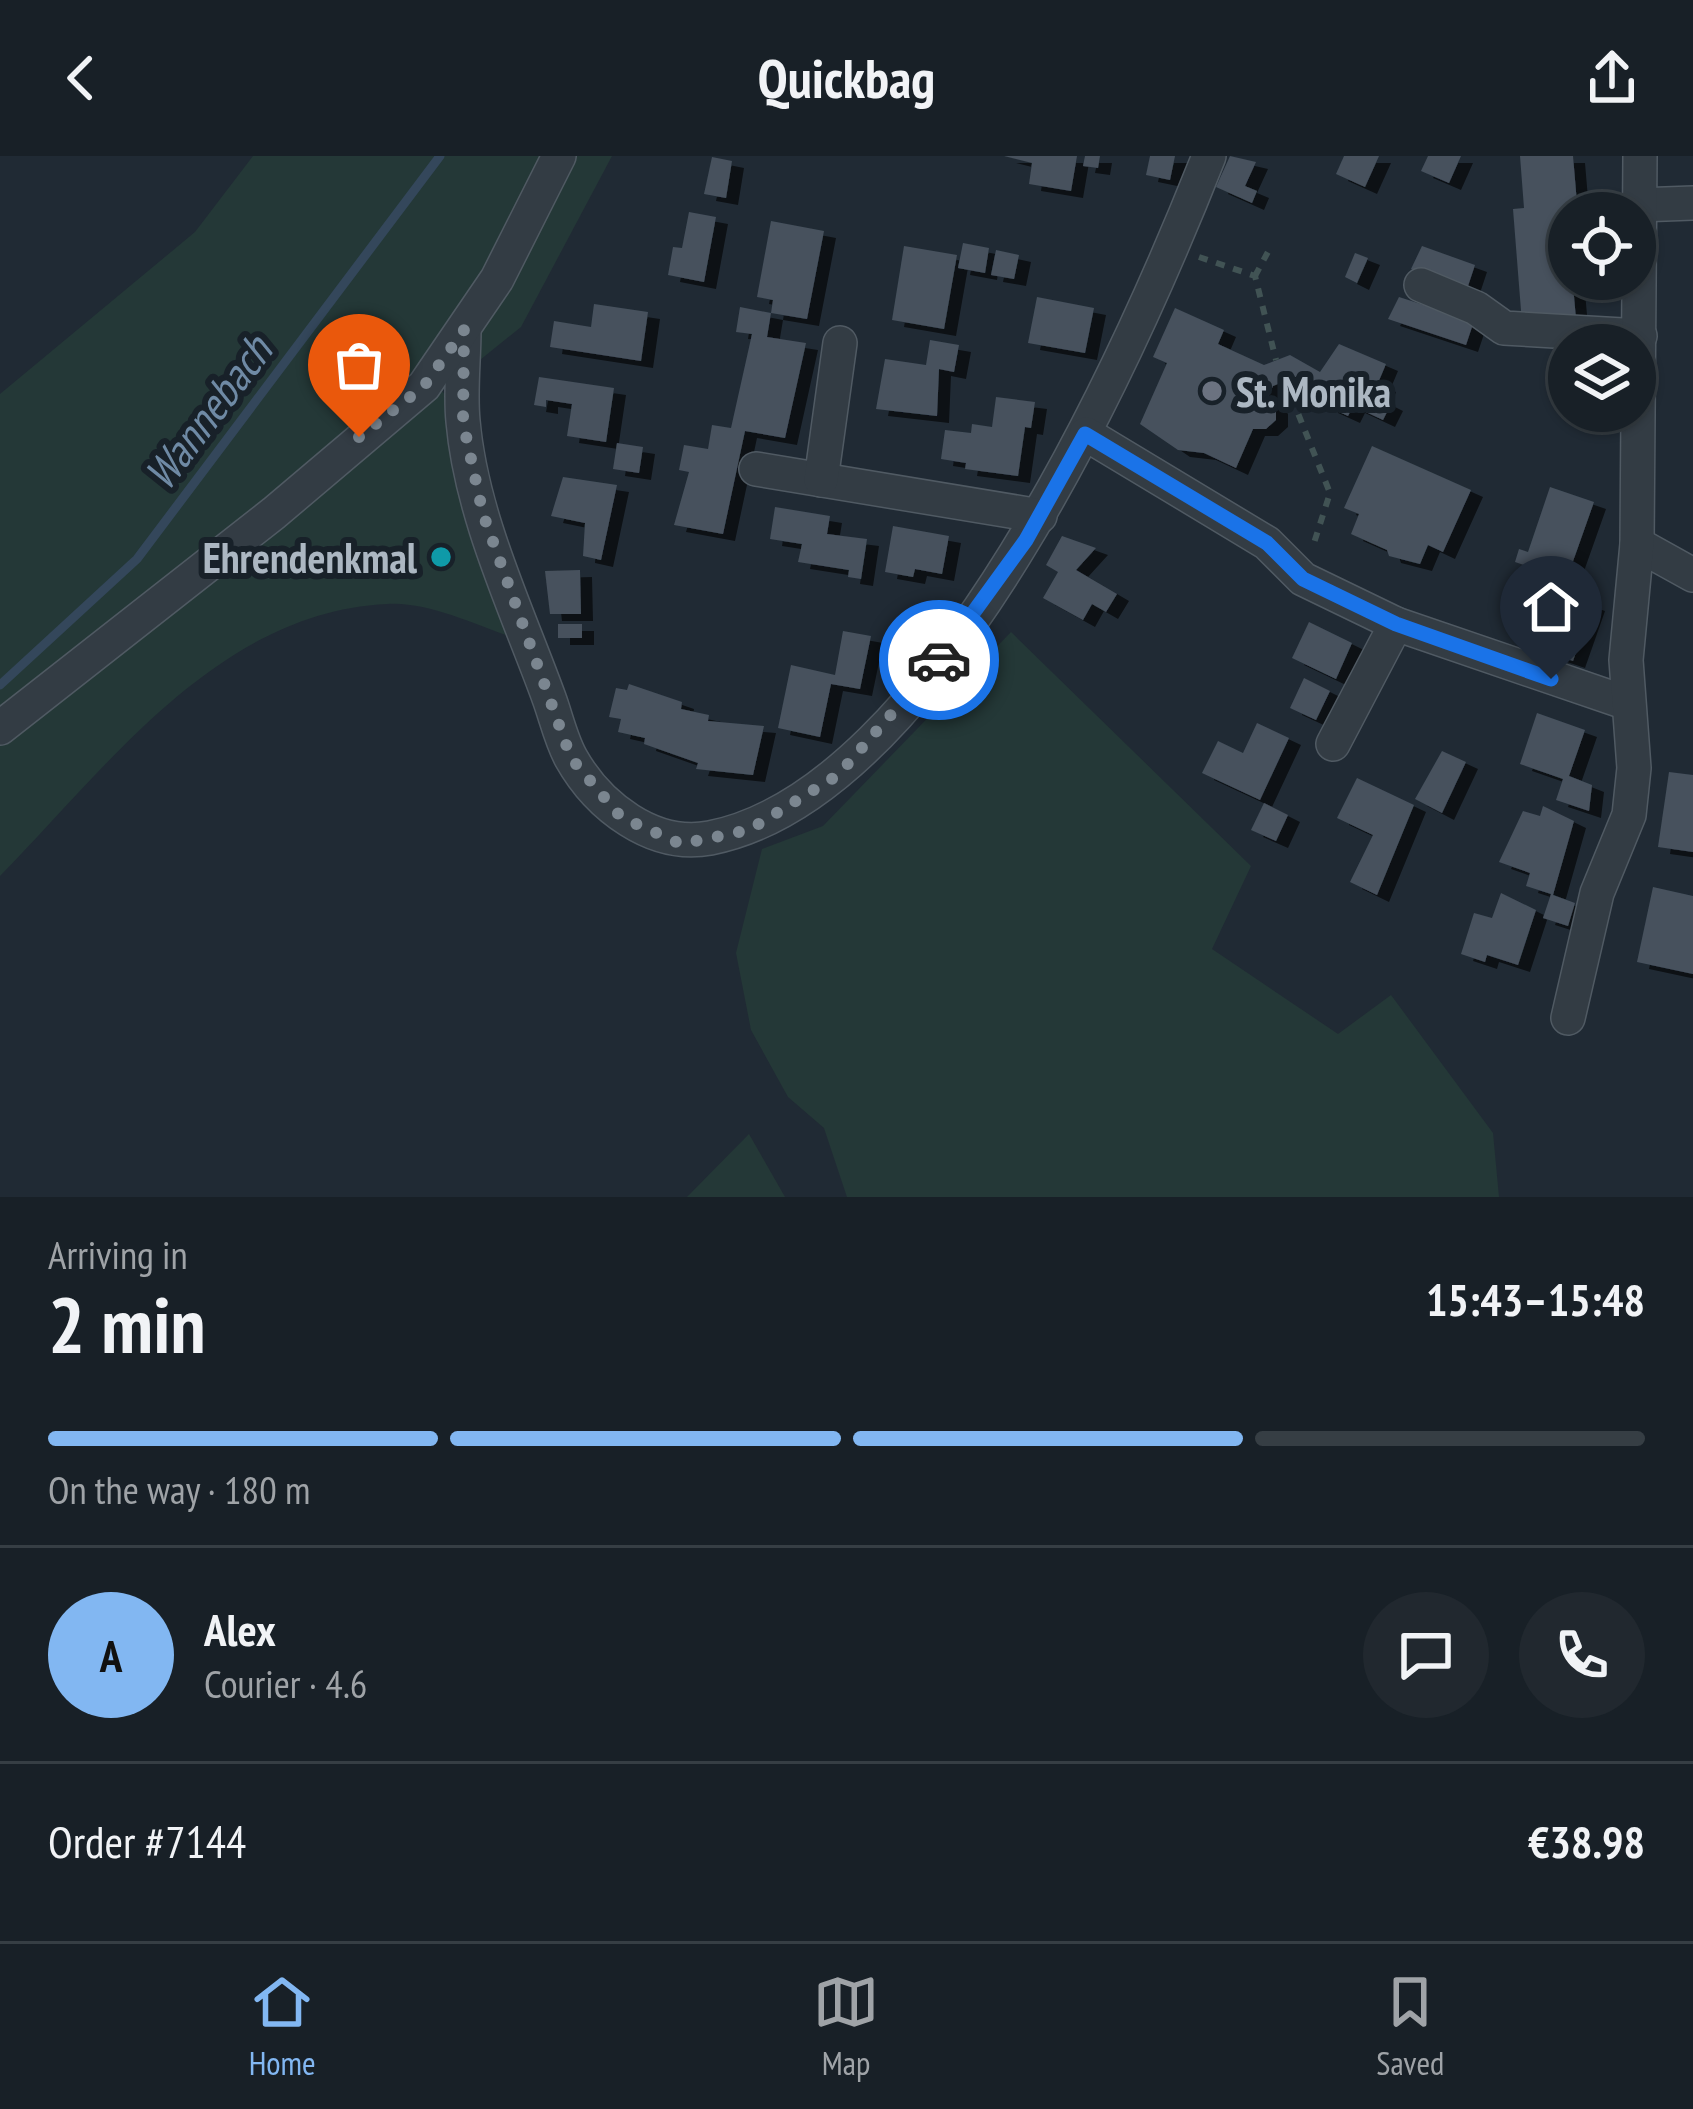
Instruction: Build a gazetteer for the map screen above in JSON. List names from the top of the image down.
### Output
{
  "water": ["Wannebach"],
  "places": ["St. Monika", "Ehrendenkmal"],
  "page": {
    "header": "Quickbag",
    "heading": ["2 min", "Arriving in", "15:43–15:48"],
    "panel": [
      "Alex",
      "Courier · 4.6",
      "Order #7144",
      "€38.98"
    ],
    "bar": "On the way · 180 m",
    "round": "A",
    "tabs": ["Home", "Map", "Saved"]
  }
}
